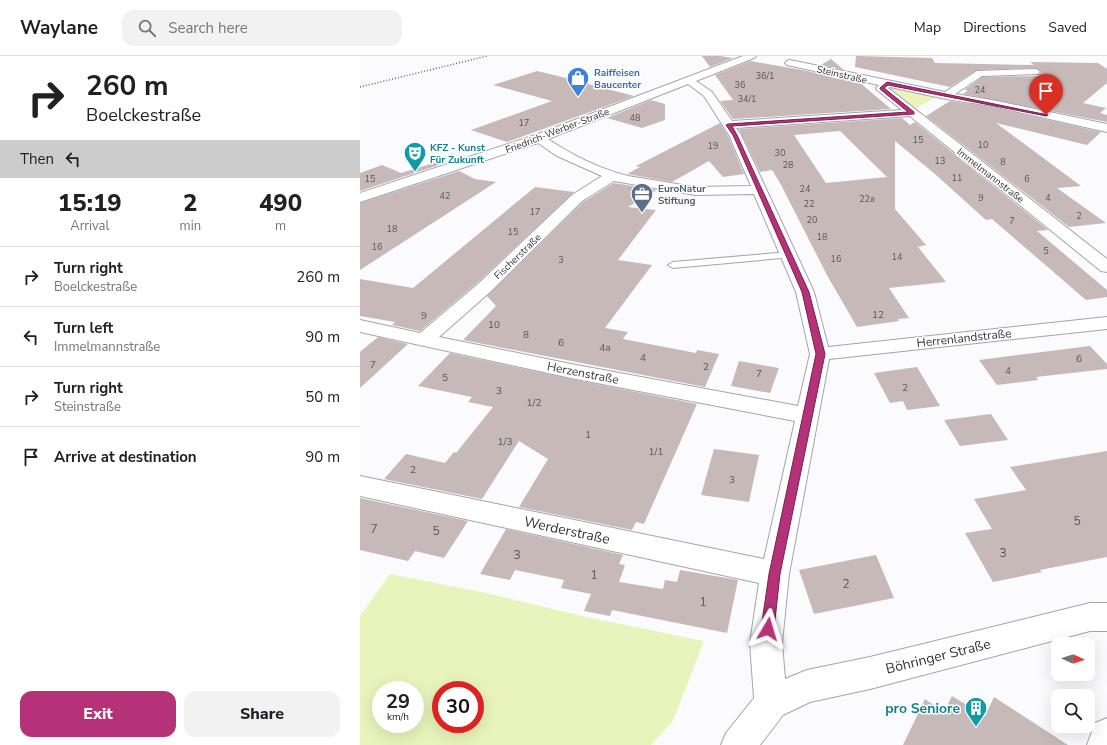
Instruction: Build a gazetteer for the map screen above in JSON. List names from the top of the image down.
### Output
{
  "streets": {
    "street": [
      "Steinstraße",
      "Friedrich-Werber-Straße",
      "Immelmannstraße",
      "Fischerstraße",
      "Herrenlandstraße",
      "Herzenstraße",
      "Werderstraße",
      "Böhringer Straße"
    ]
  },
  "crossings": [
    ["Steinstraße", "Immelmannstraße"],
    ["Fischerstraße", "Herzenstraße"]
  ],
  "places": {
    "shop": ["Raiffeisen Baucenter"],
    "theatre": ["KFZ - Kunst Für Zukunft"],
    "office": ["EuroNatur Stiftung"],
    "building": ["pro Seniore"]
  },
  "house_numbers": [
    "36/1",
    "36",
    "24",
    "34/1",
    "48",
    "17",
    "15",
    "10",
    "19",
    "30",
    "13",
    "8",
    "28",
    "11",
    "15",
    "6",
    "24",
    "42",
    "9",
    "4",
    "22a",
    "22",
    "17",
    "2",
    "20",
    "7",
    "18",
    "15",
    "18",
    "16",
    "5",
    "14",
    "16",
    "3",
    "12",
    "9",
    "10",
    "8",
    "6",
    "4a",
    "4",
    "6",
    "7",
    "2",
    "4",
    "7",
    "5",
    "2",
    "3",
    "1/2",
    "1",
    "1/3",
    "1/1",
    "2",
    "3",
    "5",
    "7",
    "5",
    "3",
    "3",
    "1",
    "2",
    "1"
  ],
  "north": "right",
  "page": {
    "header": "Waylane",
    "search": "Search here",
    "nav": ["Map", "Directions", "Saved"],
    "turn": ["260 m", "Boelckestraße"],
    "then": "Then",
    "eta": [
      "15:19",
      "Arrival",
      "2",
      "min",
      "490",
      "m"
    ],
    "list": [
      {
        "name": "Turn right",
        "note": "Boelckestraße",
        "value": "260 m"
      },
      {
        "name": "Turn left",
        "note": "Immelmannstraße",
        "value": "90 m"
      },
      {
        "name": "Turn right",
        "note": "Steinstraße",
        "value": "50 m"
      },
      {
        "name": "Arrive at destination",
        "value": "90 m"
      }
    ],
    "speed": "29 km/h",
    "limit": "30",
    "buttons": ["Exit", "Share"]
  }
}
